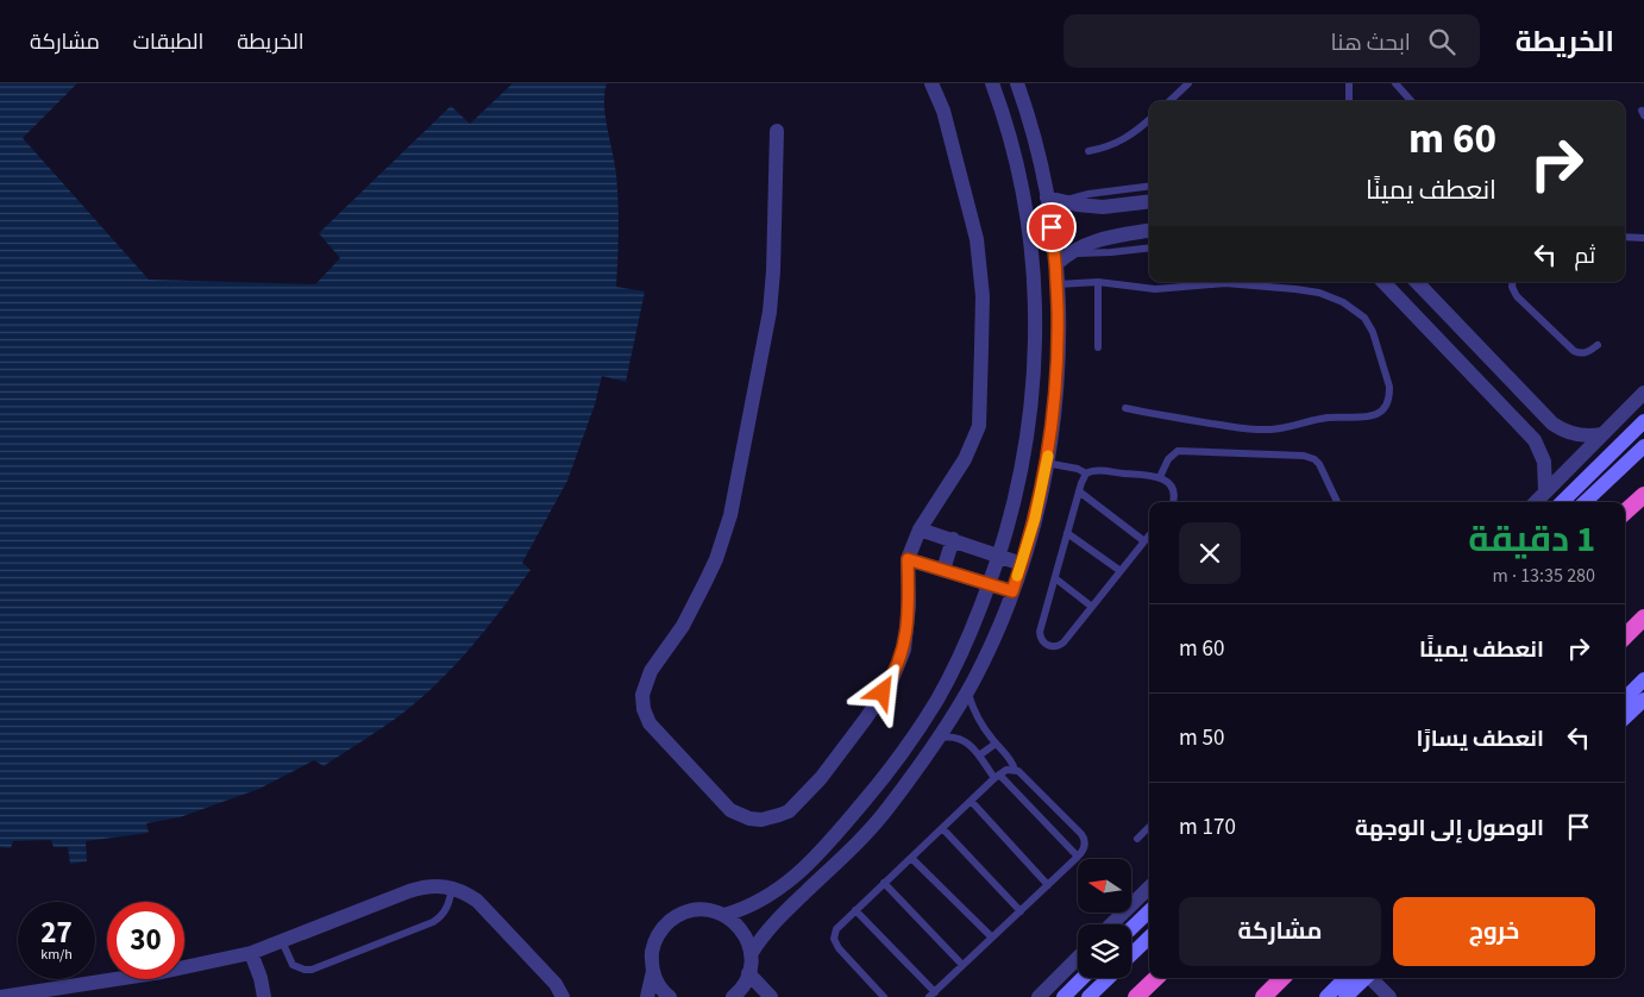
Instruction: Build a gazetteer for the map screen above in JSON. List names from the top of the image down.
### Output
{
  "north": "left",
  "page": {
    "header": "الخريطة",
    "search": "ابحث هنا",
    "nav": ["الخريطة", "الطبقات", "مشاركة"],
    "turn": ["60 m", "انعطف يمينًا"],
    "then": "ثم",
    "heading": ["1 دقيقة", "280 m · 13:35"],
    "list": [
      {
        "name": "انعطف يمينًا",
        "value": "60 m"
      },
      {
        "name": "انعطف يسارًا",
        "value": "50 m"
      },
      {
        "name": "الوصول إلى الوجهة",
        "value": "170 m"
      }
    ],
    "buttons": ["خروج", "مشاركة"],
    "speed": "27 km/h",
    "limit": "30"
  }
}
